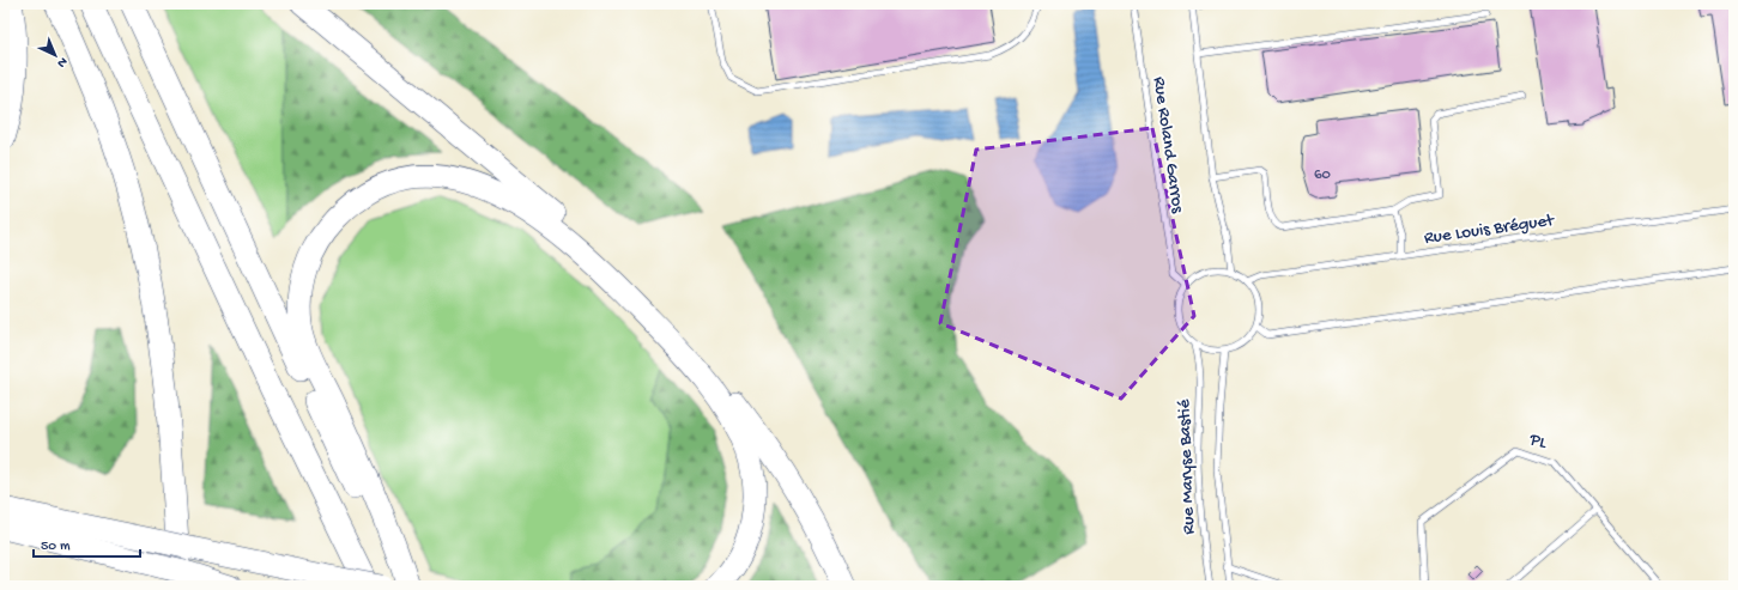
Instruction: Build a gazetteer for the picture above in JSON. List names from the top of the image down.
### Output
{
  "streets": {
    "lane": [
      "Rue Roland Garros",
      "Rue Louis Bréguet",
      "PL",
      "Rue Maryse Bastié"
    ]
  },
  "crossings": [
    ["Rue Roland Garros", "Rue Louis Bréguet"],
    ["Rue Roland Garros", "Rue Maryse Bastié"],
    ["Rue Louis Bréguet", "Rue Maryse Bastié"]
  ],
  "house_numbers": ["60"],
  "scale_bar": "50 m",
  "north": "bottom right"
}
